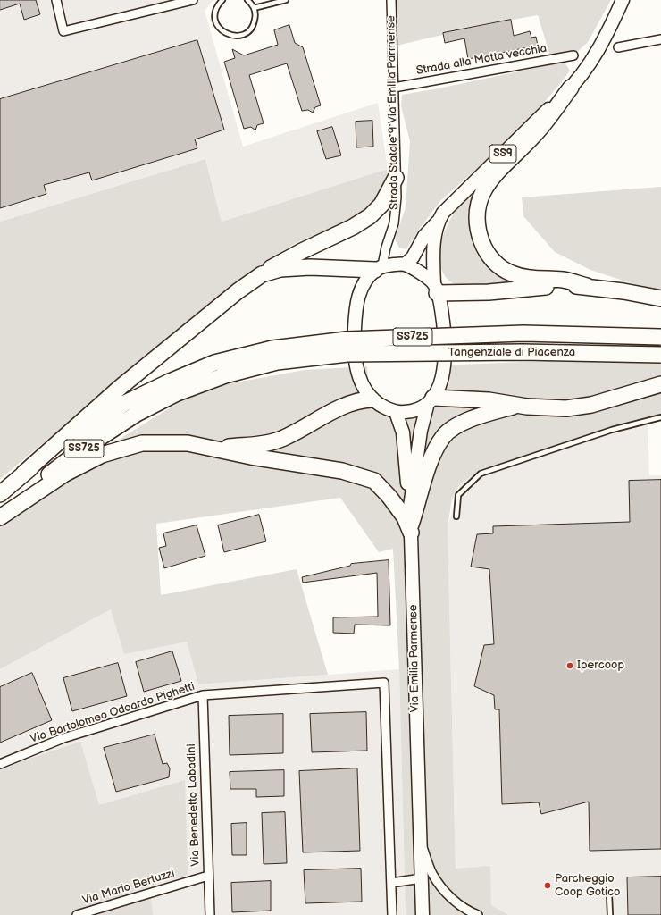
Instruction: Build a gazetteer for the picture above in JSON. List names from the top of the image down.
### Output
{
  "streets": {
    "highway": ["SS725", "Tangenziale di Piacenza"],
    "main road": ["Strada Statale 9 Via Emilia Parmense", "SS9", "Via Emilia Parmense"],
    "street": [
      "Strada alla Motta vecchia",
      "Via Bartolomeo Odoardo Pighetti",
      "Via Benedetto Labadini",
      "Via Mario Bertuzzi"
    ]
  },
  "crossings": [
    ["Strada alla Motta vecchia", "Strada Statale 9 Via Emilia Parmense"],
    ["Strada Statale 9 Via Emilia Parmense", "Via Emilia Parmense"],
    ["Via Bartolomeo Odoardo Pighetti", "Via Benedetto Labadini"],
    ["Via Benedetto Labadini", "Via Mario Bertuzzi"]
  ],
  "places": ["Ipercoop", "Parcheggio Coop Gotico"]
}
